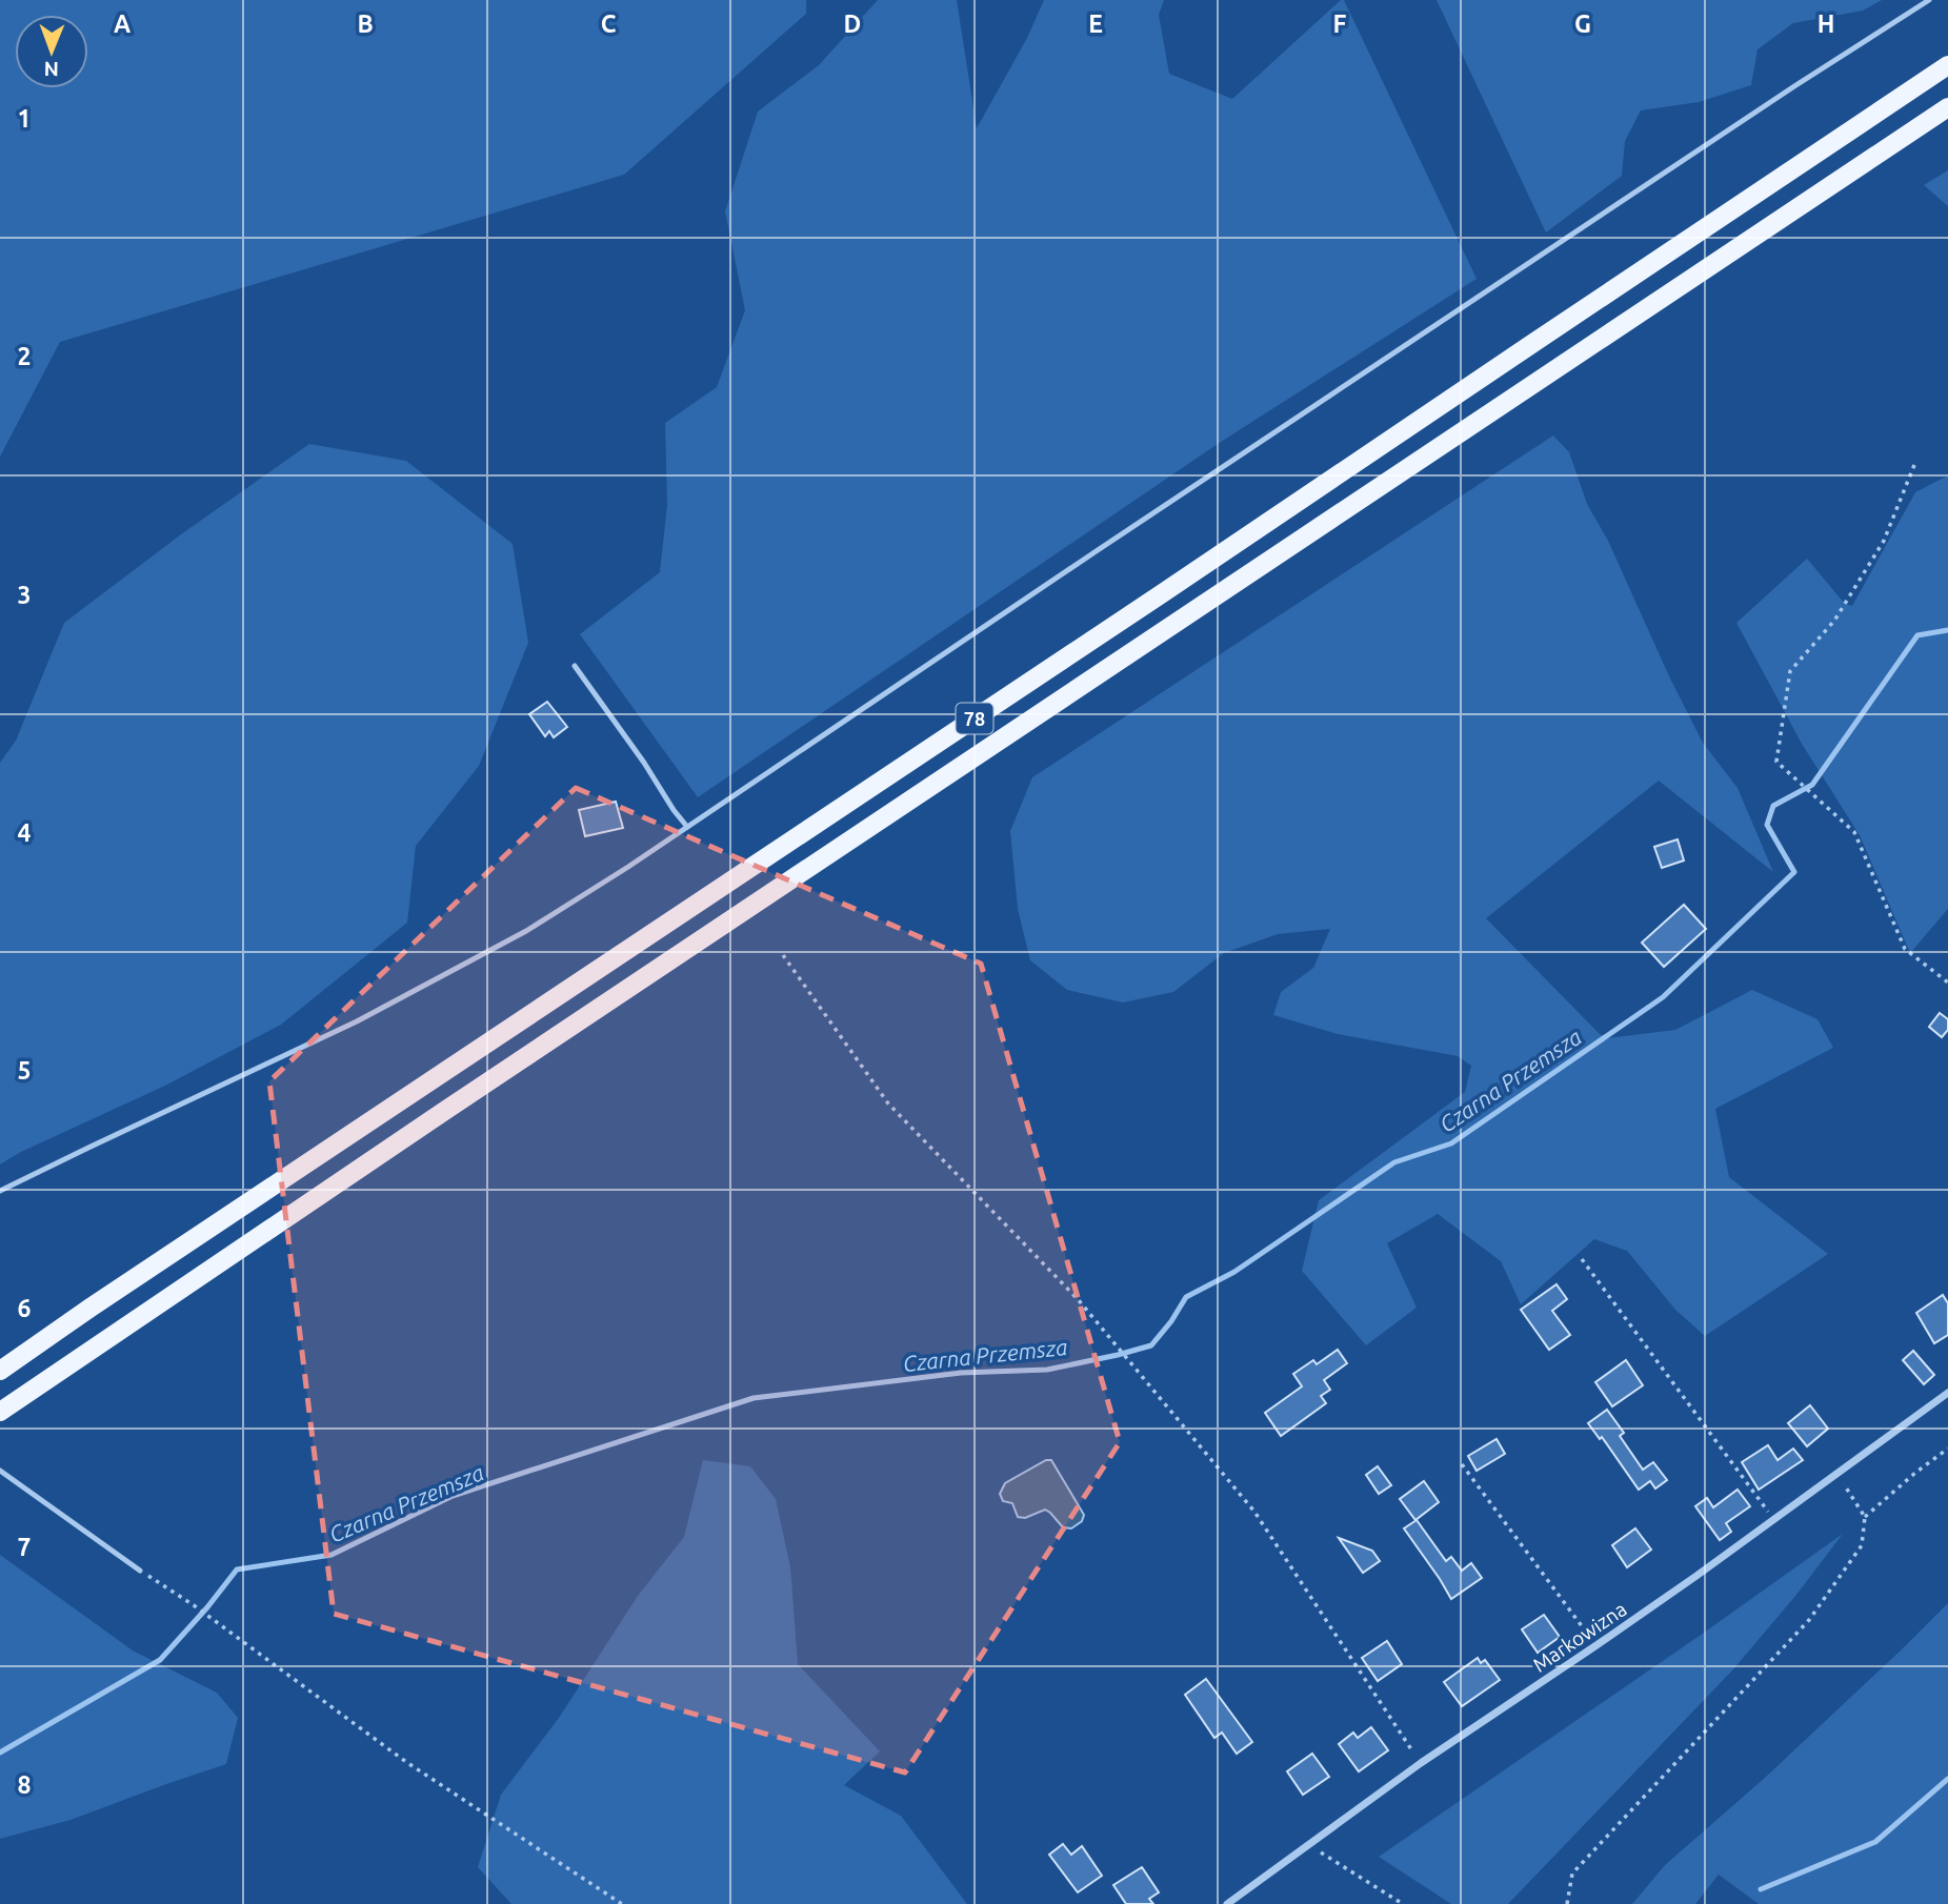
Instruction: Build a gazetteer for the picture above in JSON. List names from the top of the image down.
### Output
{
  "streets": {
    "main road": ["78"],
    "street": ["Markowizna"]
  },
  "water": ["Czarna Przemsza"],
  "north": "bottom",
  "grid": {
    "columns": [
      "A",
      "B",
      "C",
      "D",
      "E",
      "F",
      "G",
      "H"
    ],
    "rows": [
      "1",
      "2",
      "3",
      "4",
      "5",
      "6",
      "7",
      "8"
    ]
  }
}
